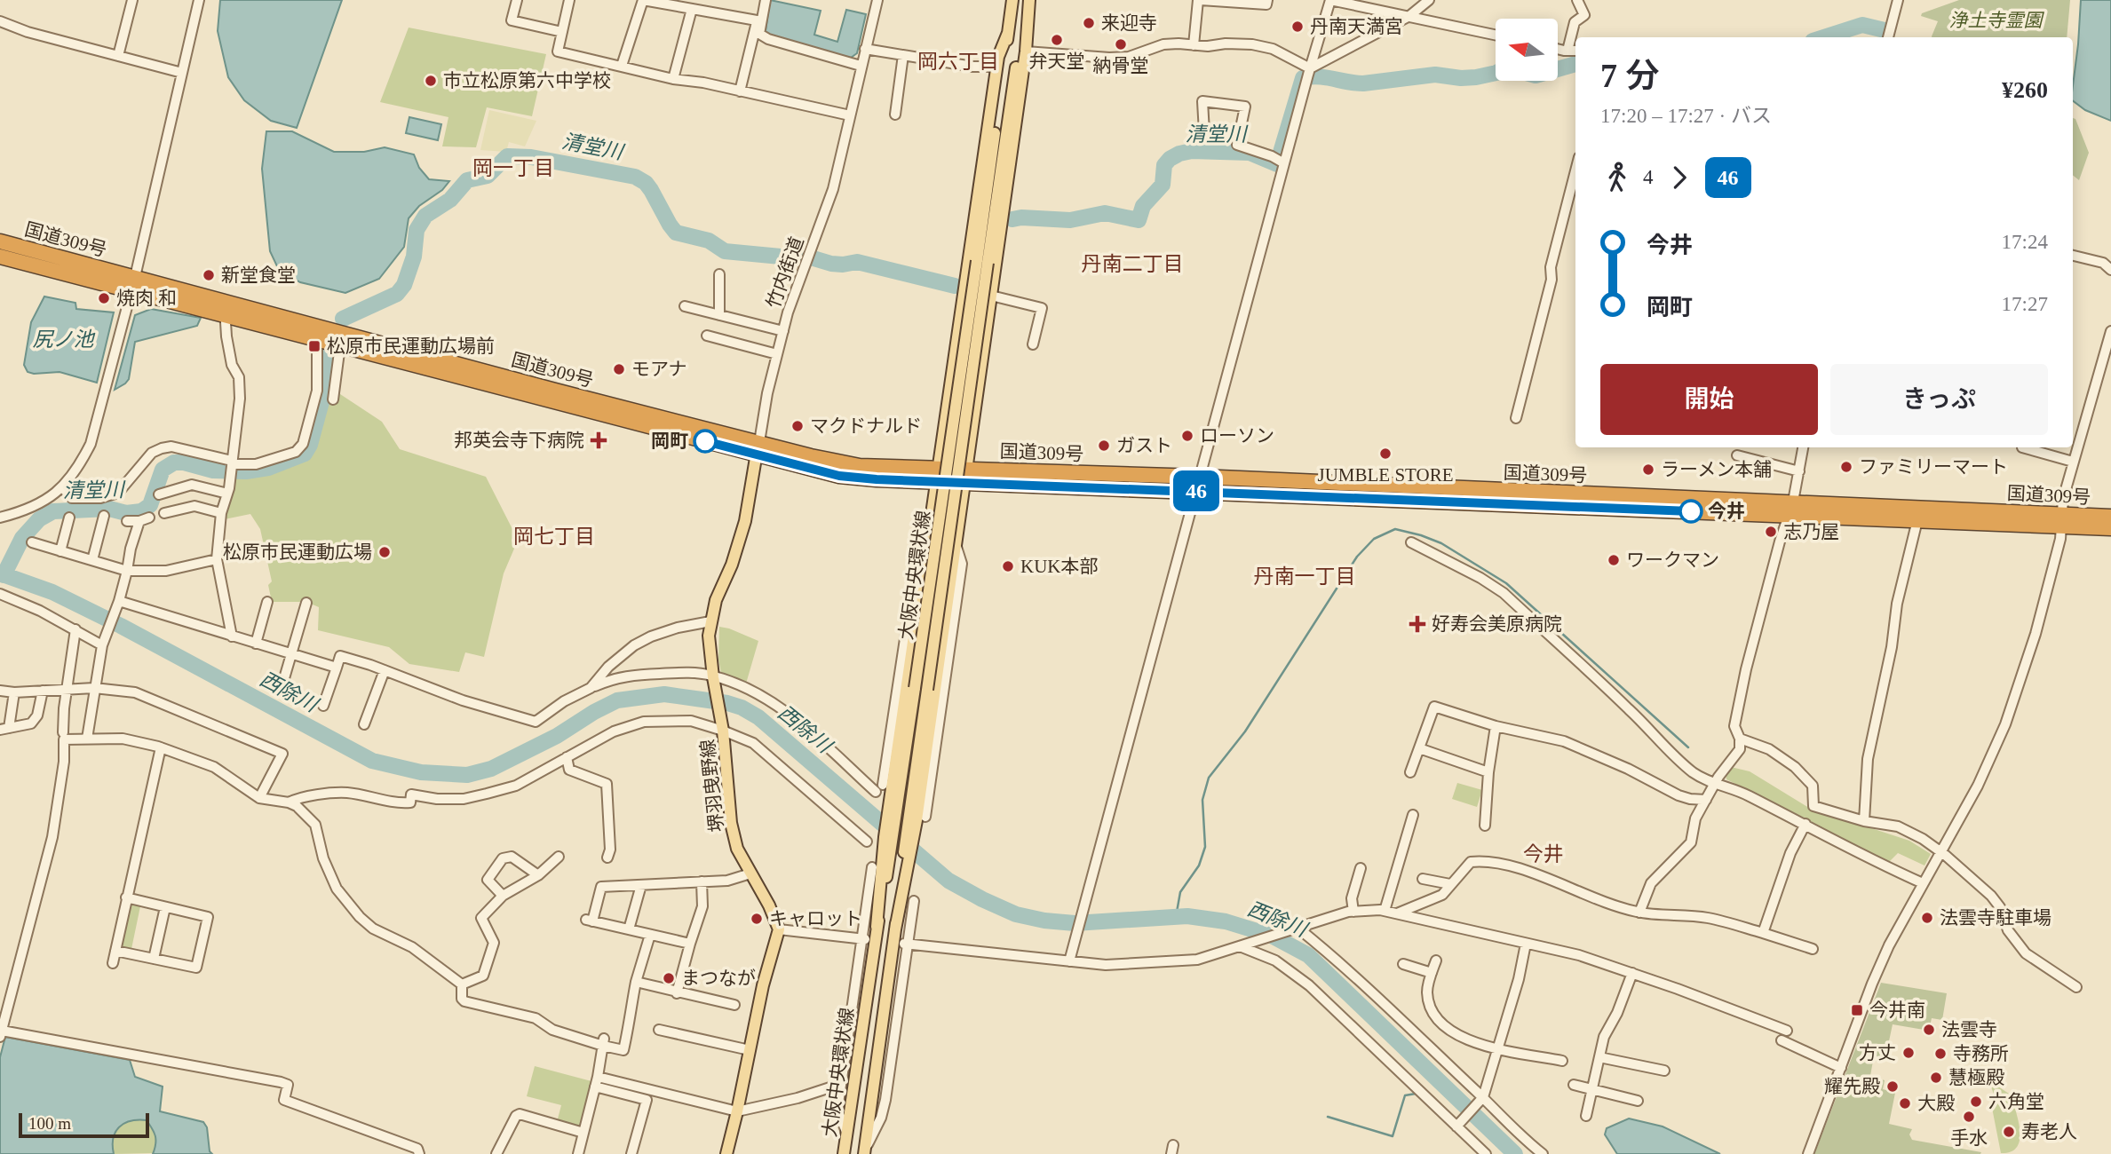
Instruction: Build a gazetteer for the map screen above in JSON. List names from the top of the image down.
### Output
{
  "streets": {
    "highway": ["国道309号"],
    "main road": ["大阪中央環状線", "堺羽曳野線"],
    "street": ["竹内街道"]
  },
  "crossings": [
    ["国道309号", "竹内街道"],
    ["国道309号", "堺羽曳野線"],
    ["竹内街道", "堺羽曳野線"]
  ],
  "districts": [
    "岡六丁目",
    "岡一丁目",
    "丹南二丁目",
    "岡七丁目",
    "丹南一丁目",
    "今井"
  ],
  "water": ["清堂川", "尻ノ池", "西除川"],
  "parks": ["浄土寺霊園"],
  "places": {
    "other": [
      "来迎寺",
      "丹南天満宮",
      "弁天堂",
      "納骨堂",
      "市立松原第六中学校",
      "新堂食堂",
      "焼肉 和",
      "モアナ",
      "マクドナルド",
      "ローソン",
      "岡町",
      "ガスト",
      "JUMBLE STORE",
      "ファミリーマート",
      "ラーメン本舗",
      "今井",
      "志乃屋",
      "松原市民運動広場",
      "ワークマン",
      "KUK本部",
      "法雲寺駐車場",
      "キャロット",
      "まつなが",
      "法雲寺",
      "方丈",
      "寺務所",
      "慧極殿",
      "耀先殿",
      "六角堂",
      "大殿",
      "手水",
      "寿老人"
    ],
    "transit": ["松原市民運動広場前", "今井南"],
    "health": ["邦英会寺下病院", "好寿会美原病院"]
  },
  "lines": ["bus line 46"],
  "scale_bar": "100 m",
  "north": "left",
  "page": {
    "on_map": "46",
    "heading": ["7 分", "17:20 – 17:27 · バス", "¥260"],
    "legs": ["4", "46"],
    "list": [
      {
        "name": "今井",
        "value": "17:24"
      },
      {
        "name": "岡町",
        "value": "17:27"
      }
    ],
    "buttons": ["開始", "きっぷ"],
    "scale": "100 m"
  }
}
